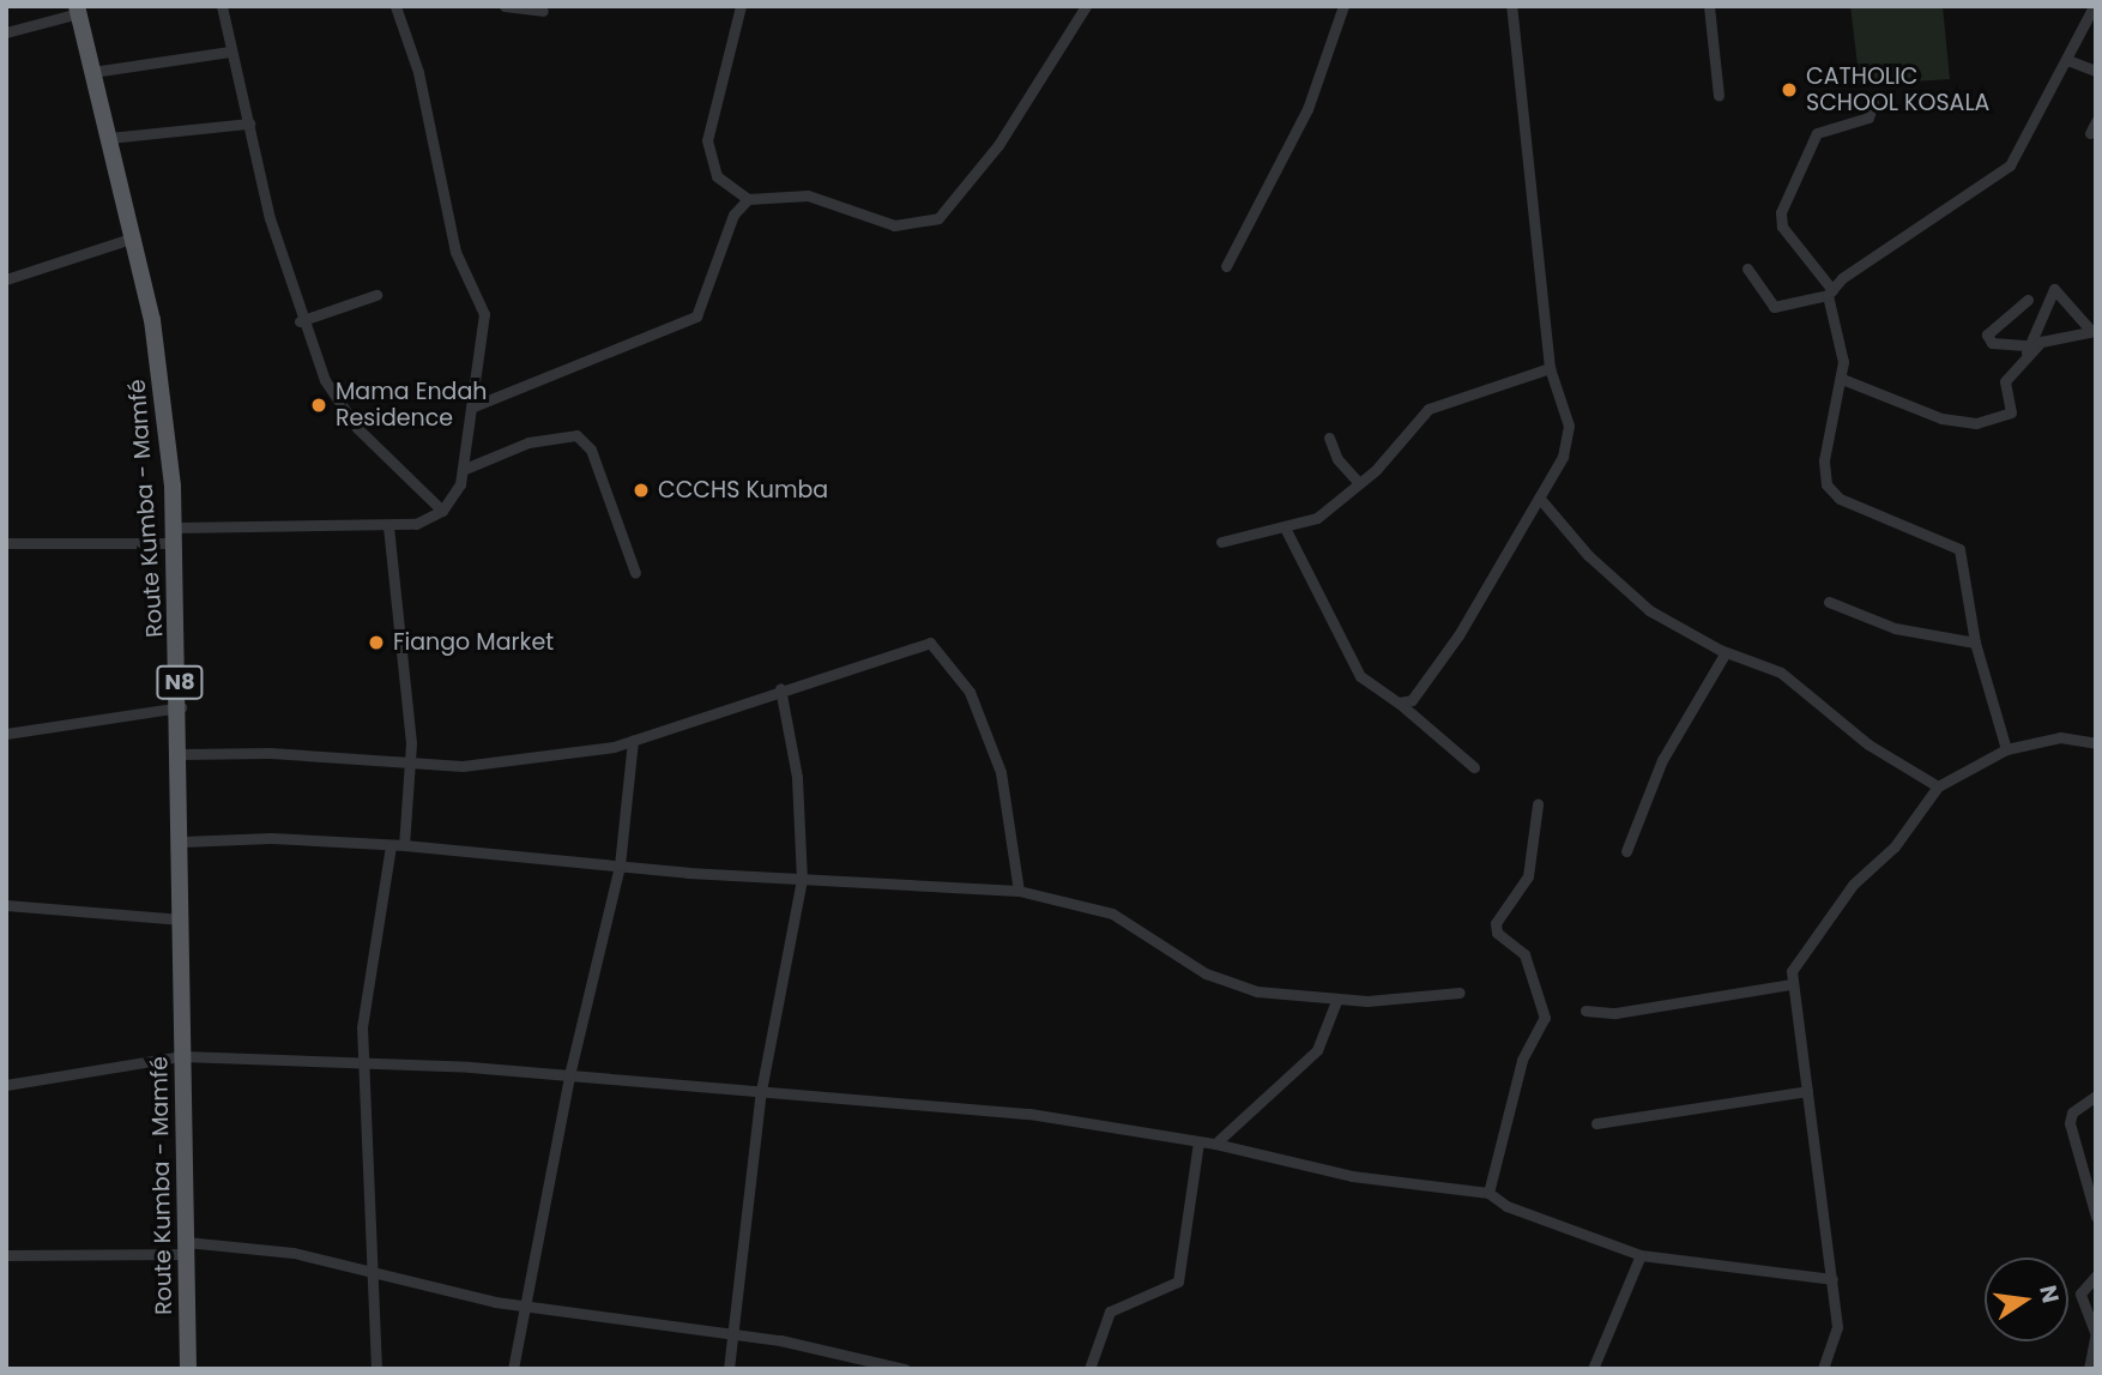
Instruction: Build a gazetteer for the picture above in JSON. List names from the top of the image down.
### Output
{
  "streets": {
    "highway": ["Route Kumba - Mamfé", "N8"]
  },
  "places": [
    "CATHOLIC SCHOOL KOSALA",
    "Mama Endah Residence",
    "CCCHS Kumba",
    "Fiango Market"
  ],
  "north": "right"
}
